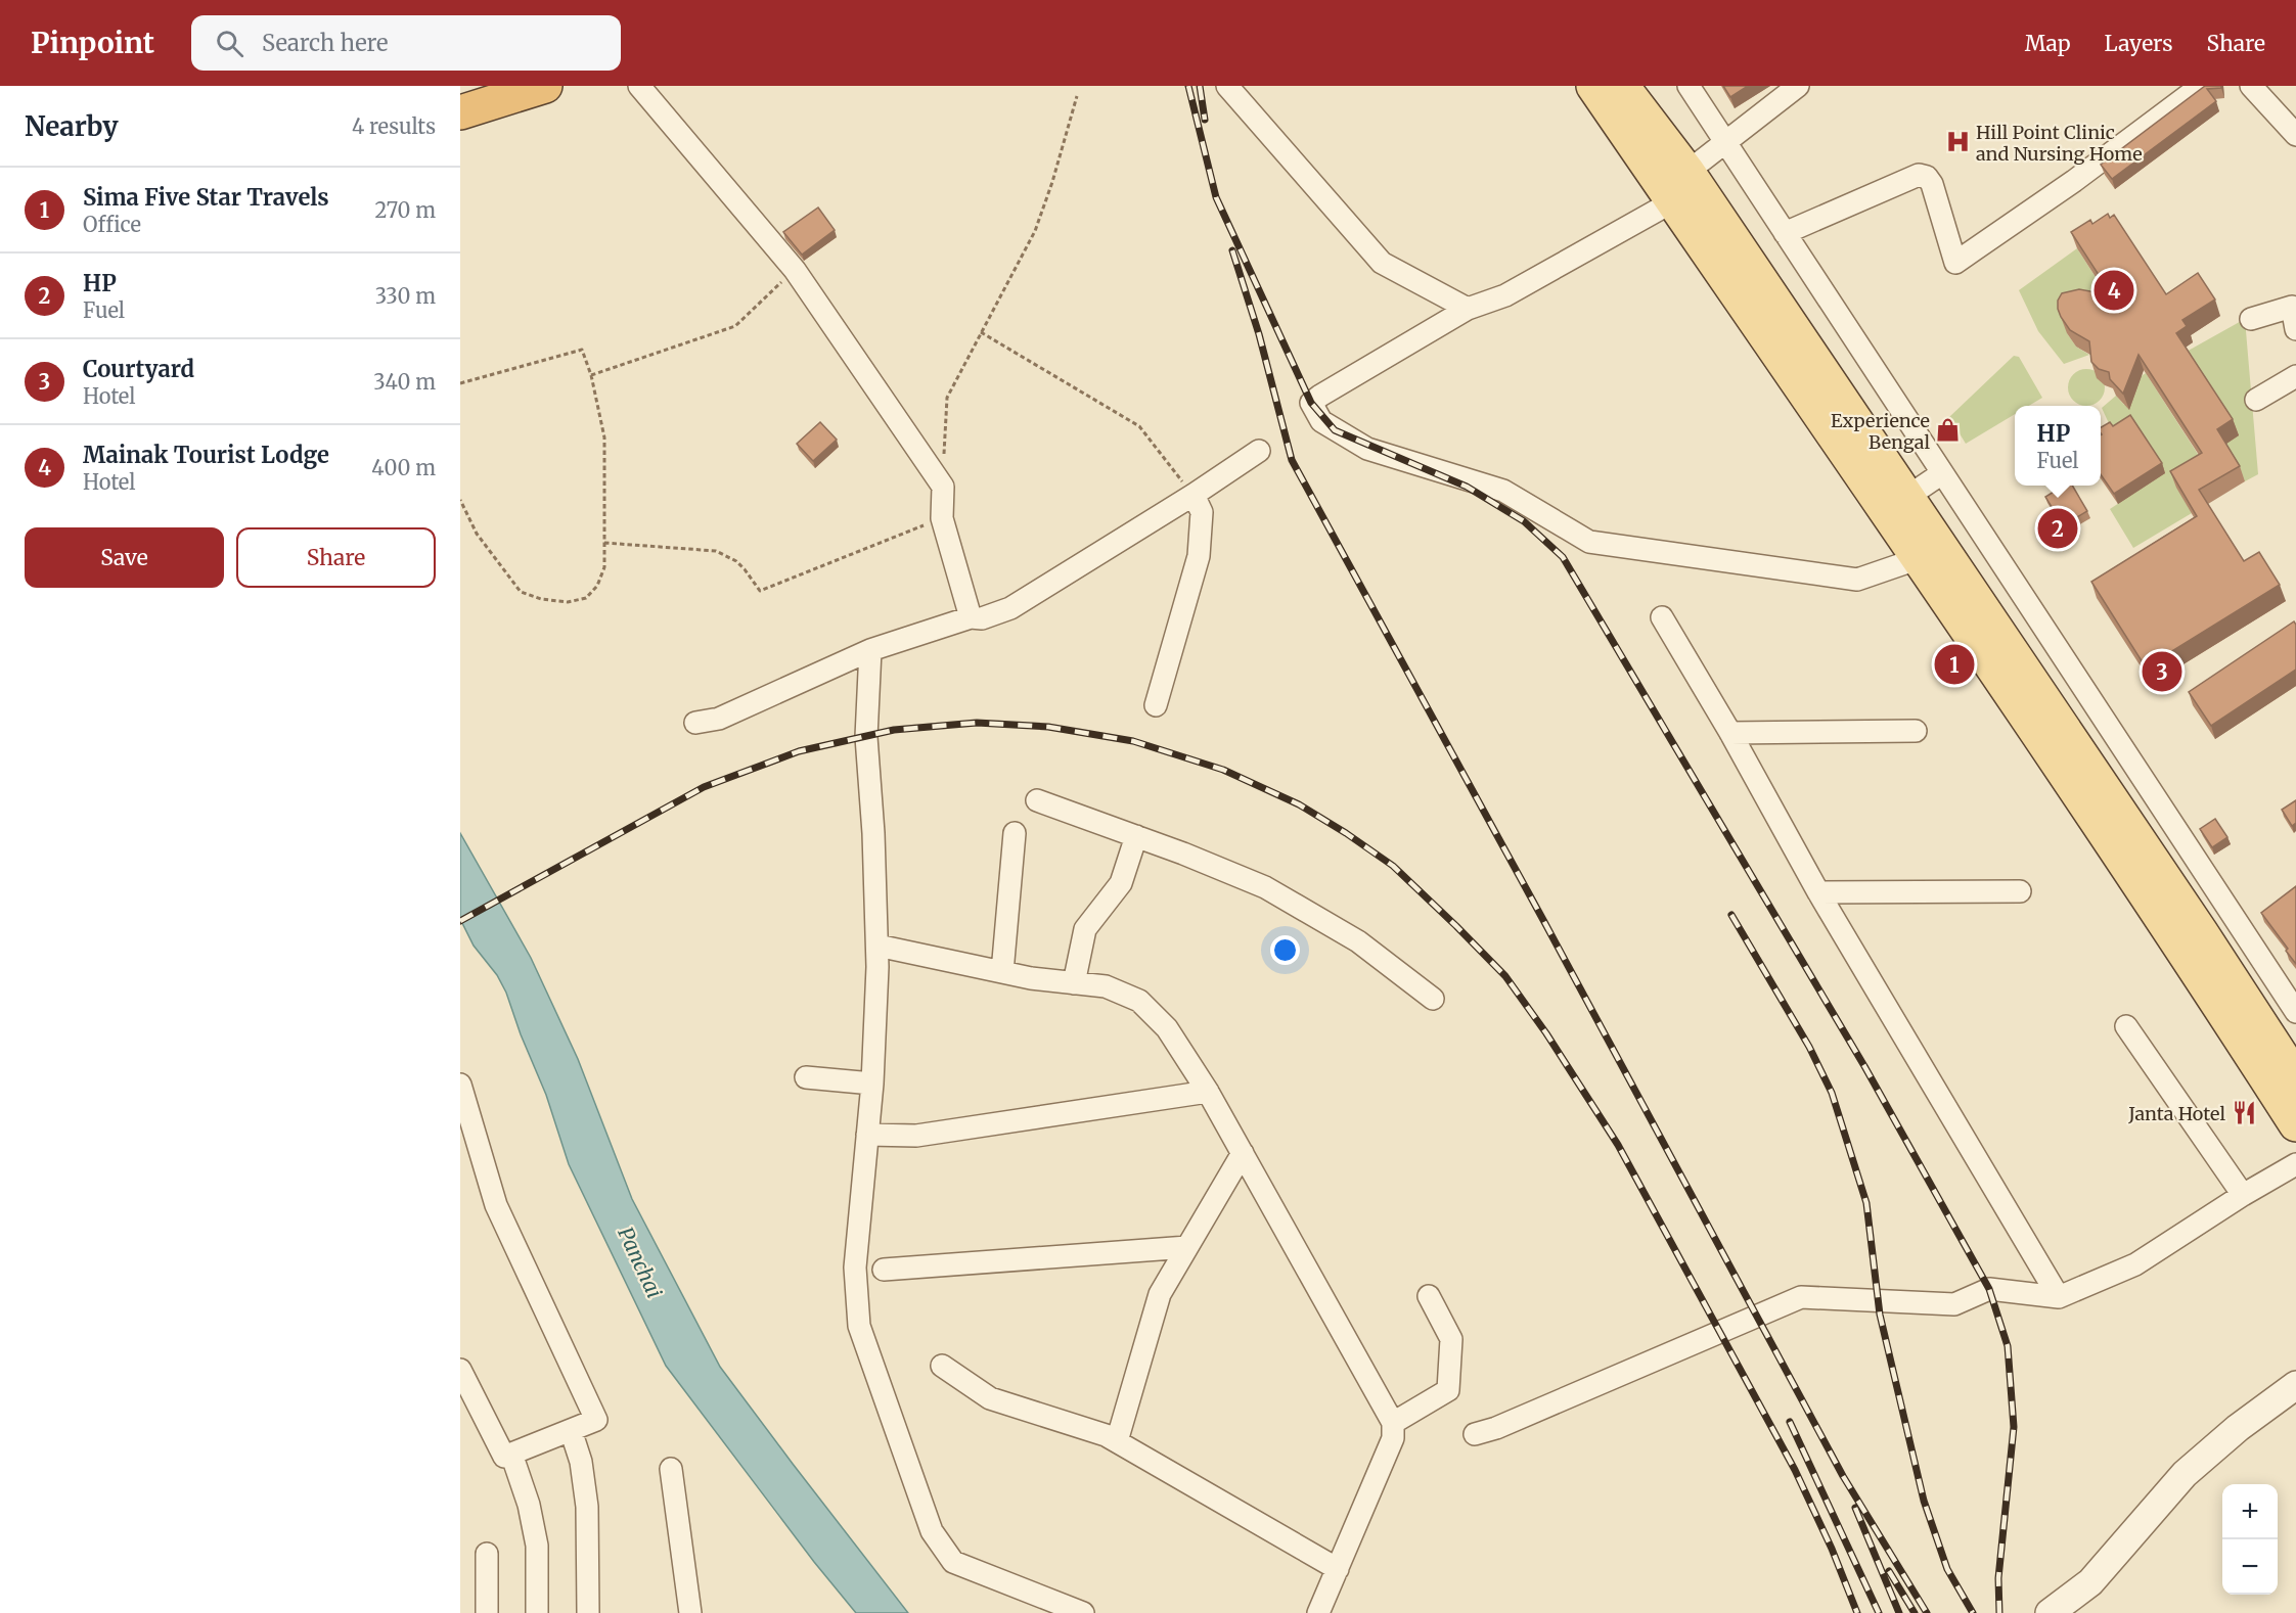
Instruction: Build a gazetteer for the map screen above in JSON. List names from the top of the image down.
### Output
{
  "water": ["Panchai"],
  "places": {
    "hospital": ["Hill Point Clinic and Nursing Home"],
    "shop": ["Experience Bengal"],
    "restaurant": ["Janta Hotel"]
  },
  "page": {
    "header": "Pinpoint",
    "search": "Search here",
    "nav": ["Map", "Layers", "Share"],
    "heading": ["Nearby", "4 results"],
    "list": [
      {
        "mark": "1",
        "name": "Sima Five Star Travels",
        "note": "Office",
        "value": "270 m"
      },
      {
        "mark": "2",
        "name": "HP",
        "note": "Fuel",
        "value": "330 m"
      },
      {
        "mark": "3",
        "name": "Courtyard",
        "note": "Hotel",
        "value": "340 m"
      },
      {
        "mark": "4",
        "name": "Mainak Tourist Lodge",
        "note": "Hotel",
        "value": "400 m"
      }
    ],
    "pins": [
      "4",
      "2",
      "1",
      "3"
    ],
    "popup": ["HP", "Fuel"],
    "buttons": ["Save", "Share"],
    "map_buttons": ["+", "−"]
  }
}
